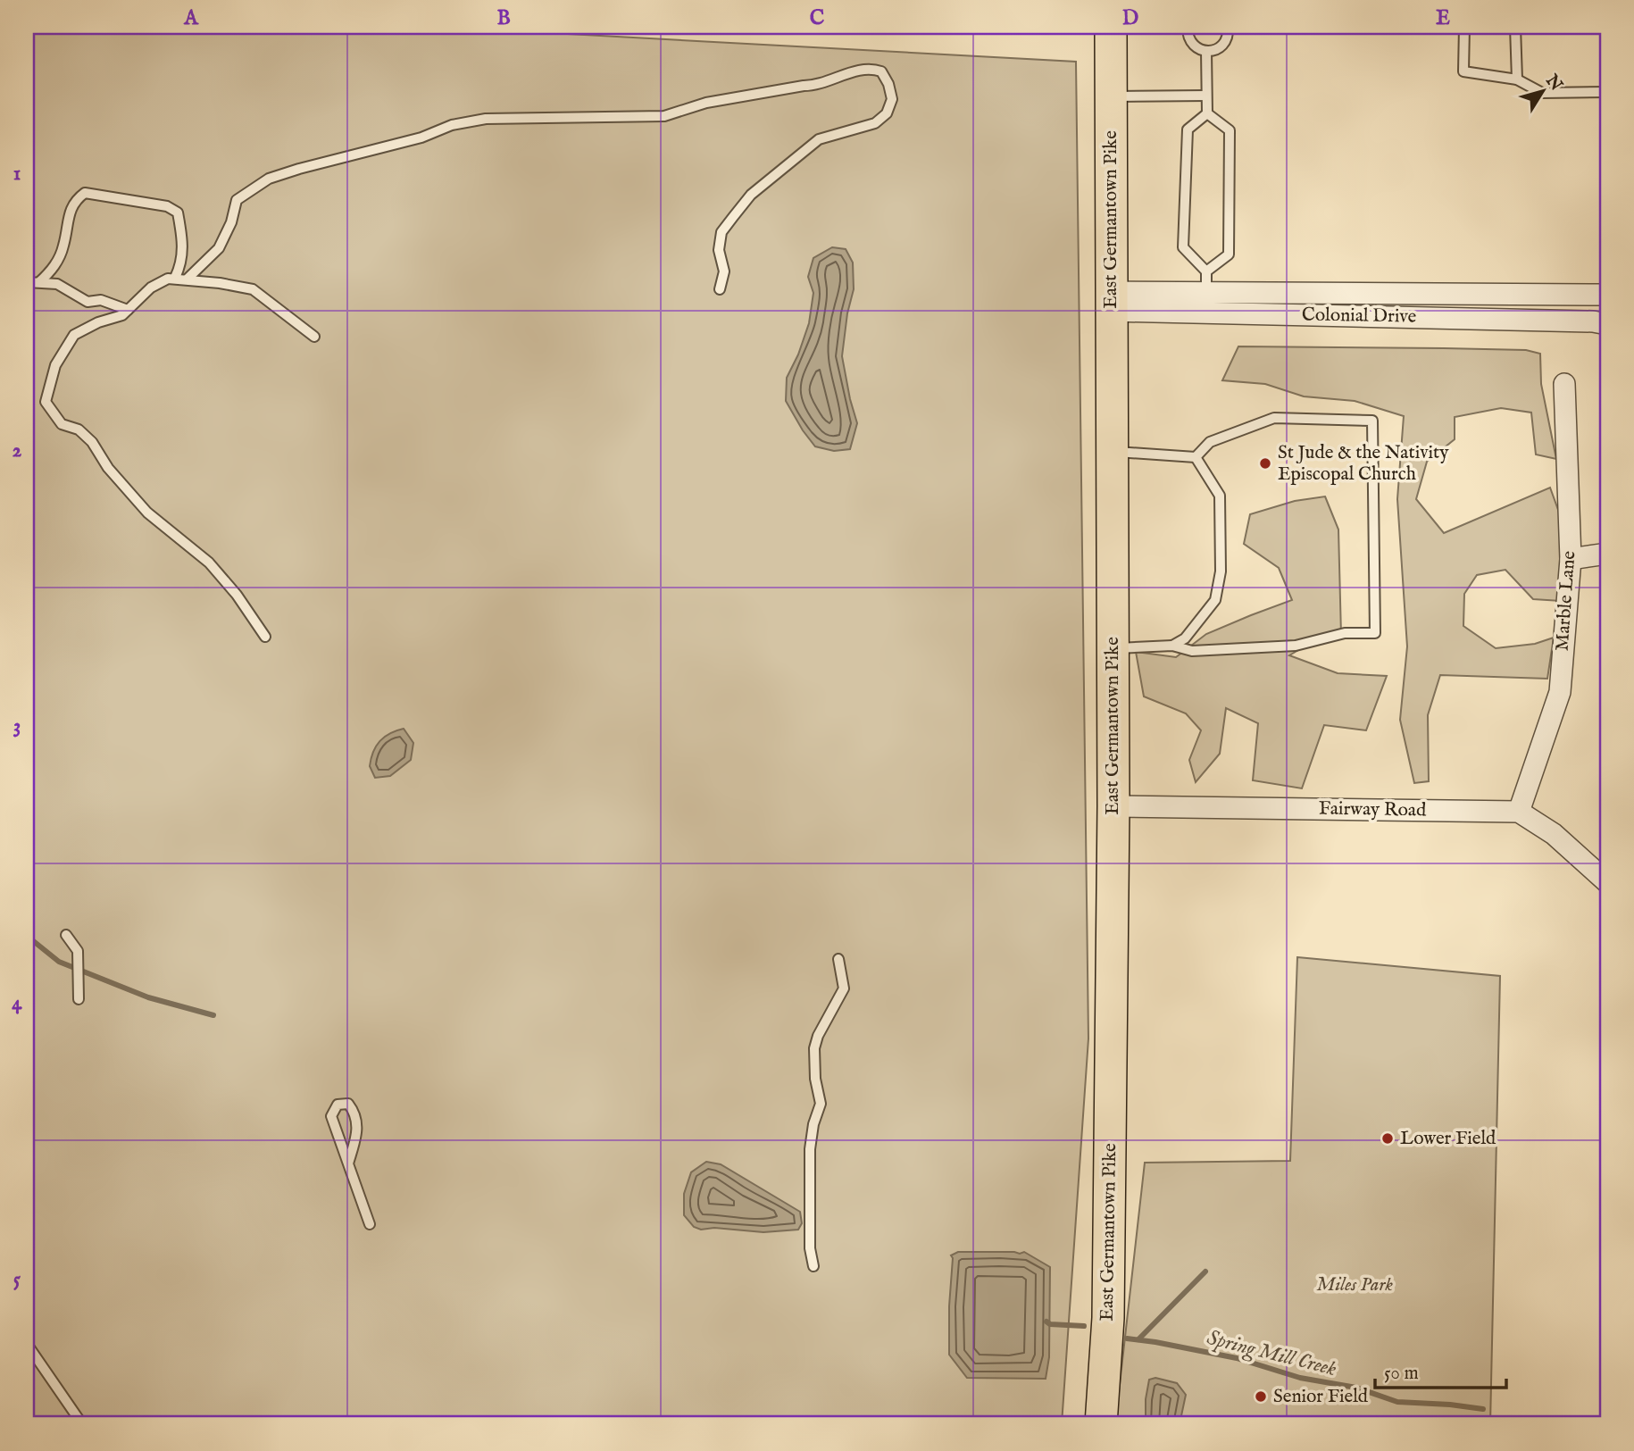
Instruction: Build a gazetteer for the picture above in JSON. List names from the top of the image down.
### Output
{
  "streets": {
    "main road": ["East Germantown Pike"],
    "street": ["Colonial Drive", "Marble Lane", "Fairway Road"]
  },
  "crossings": [
    ["East Germantown Pike", "Colonial Drive"],
    ["East Germantown Pike", "Fairway Road"],
    ["Marble Lane", "Fairway Road"]
  ],
  "water": ["Spring Mill Creek"],
  "parks": ["Miles Park"],
  "places": ["St Jude & the Nativity Episcopal Church", "Lower Field", "Senior Field"],
  "scale_bar": "50 m",
  "north": "top right",
  "grid": {
    "columns": [
      "A",
      "B",
      "C",
      "D",
      "E"
    ],
    "rows": [
      "1",
      "2",
      "3",
      "4",
      "5"
    ]
  }
}
